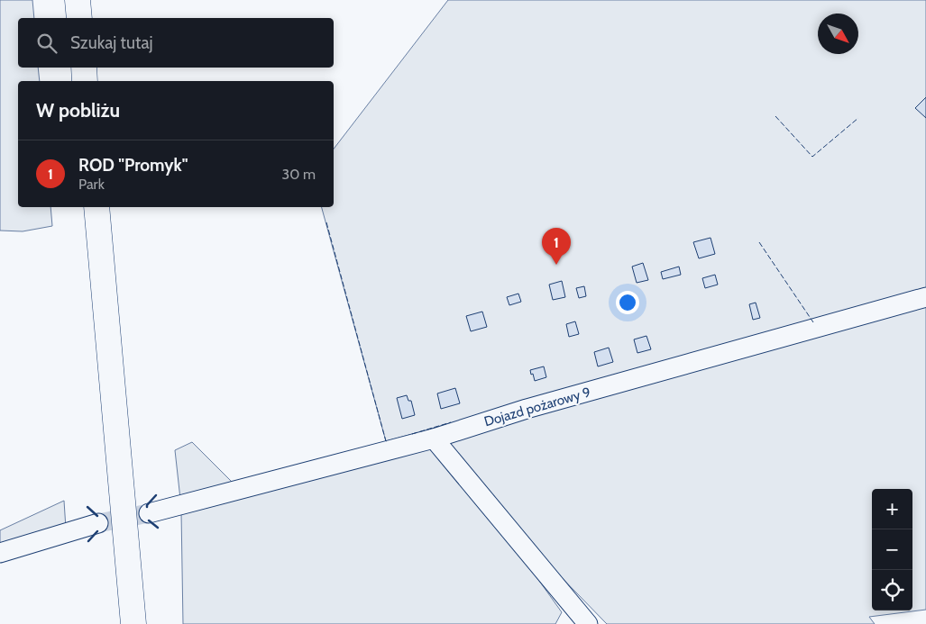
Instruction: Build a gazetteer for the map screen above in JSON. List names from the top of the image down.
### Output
{
  "streets": {
    "lane": ["Dojazd pożarowy 9"]
  },
  "north": "bottom right",
  "page": {
    "search": "Szukaj tutaj",
    "heading": "W pobliżu",
    "list": [
      {
        "mark": "1",
        "name": "ROD \"Promyk\"",
        "note": "Park",
        "value": "30 m"
      }
    ],
    "pins": "1",
    "map_buttons": ["+", "−"]
  }
}
